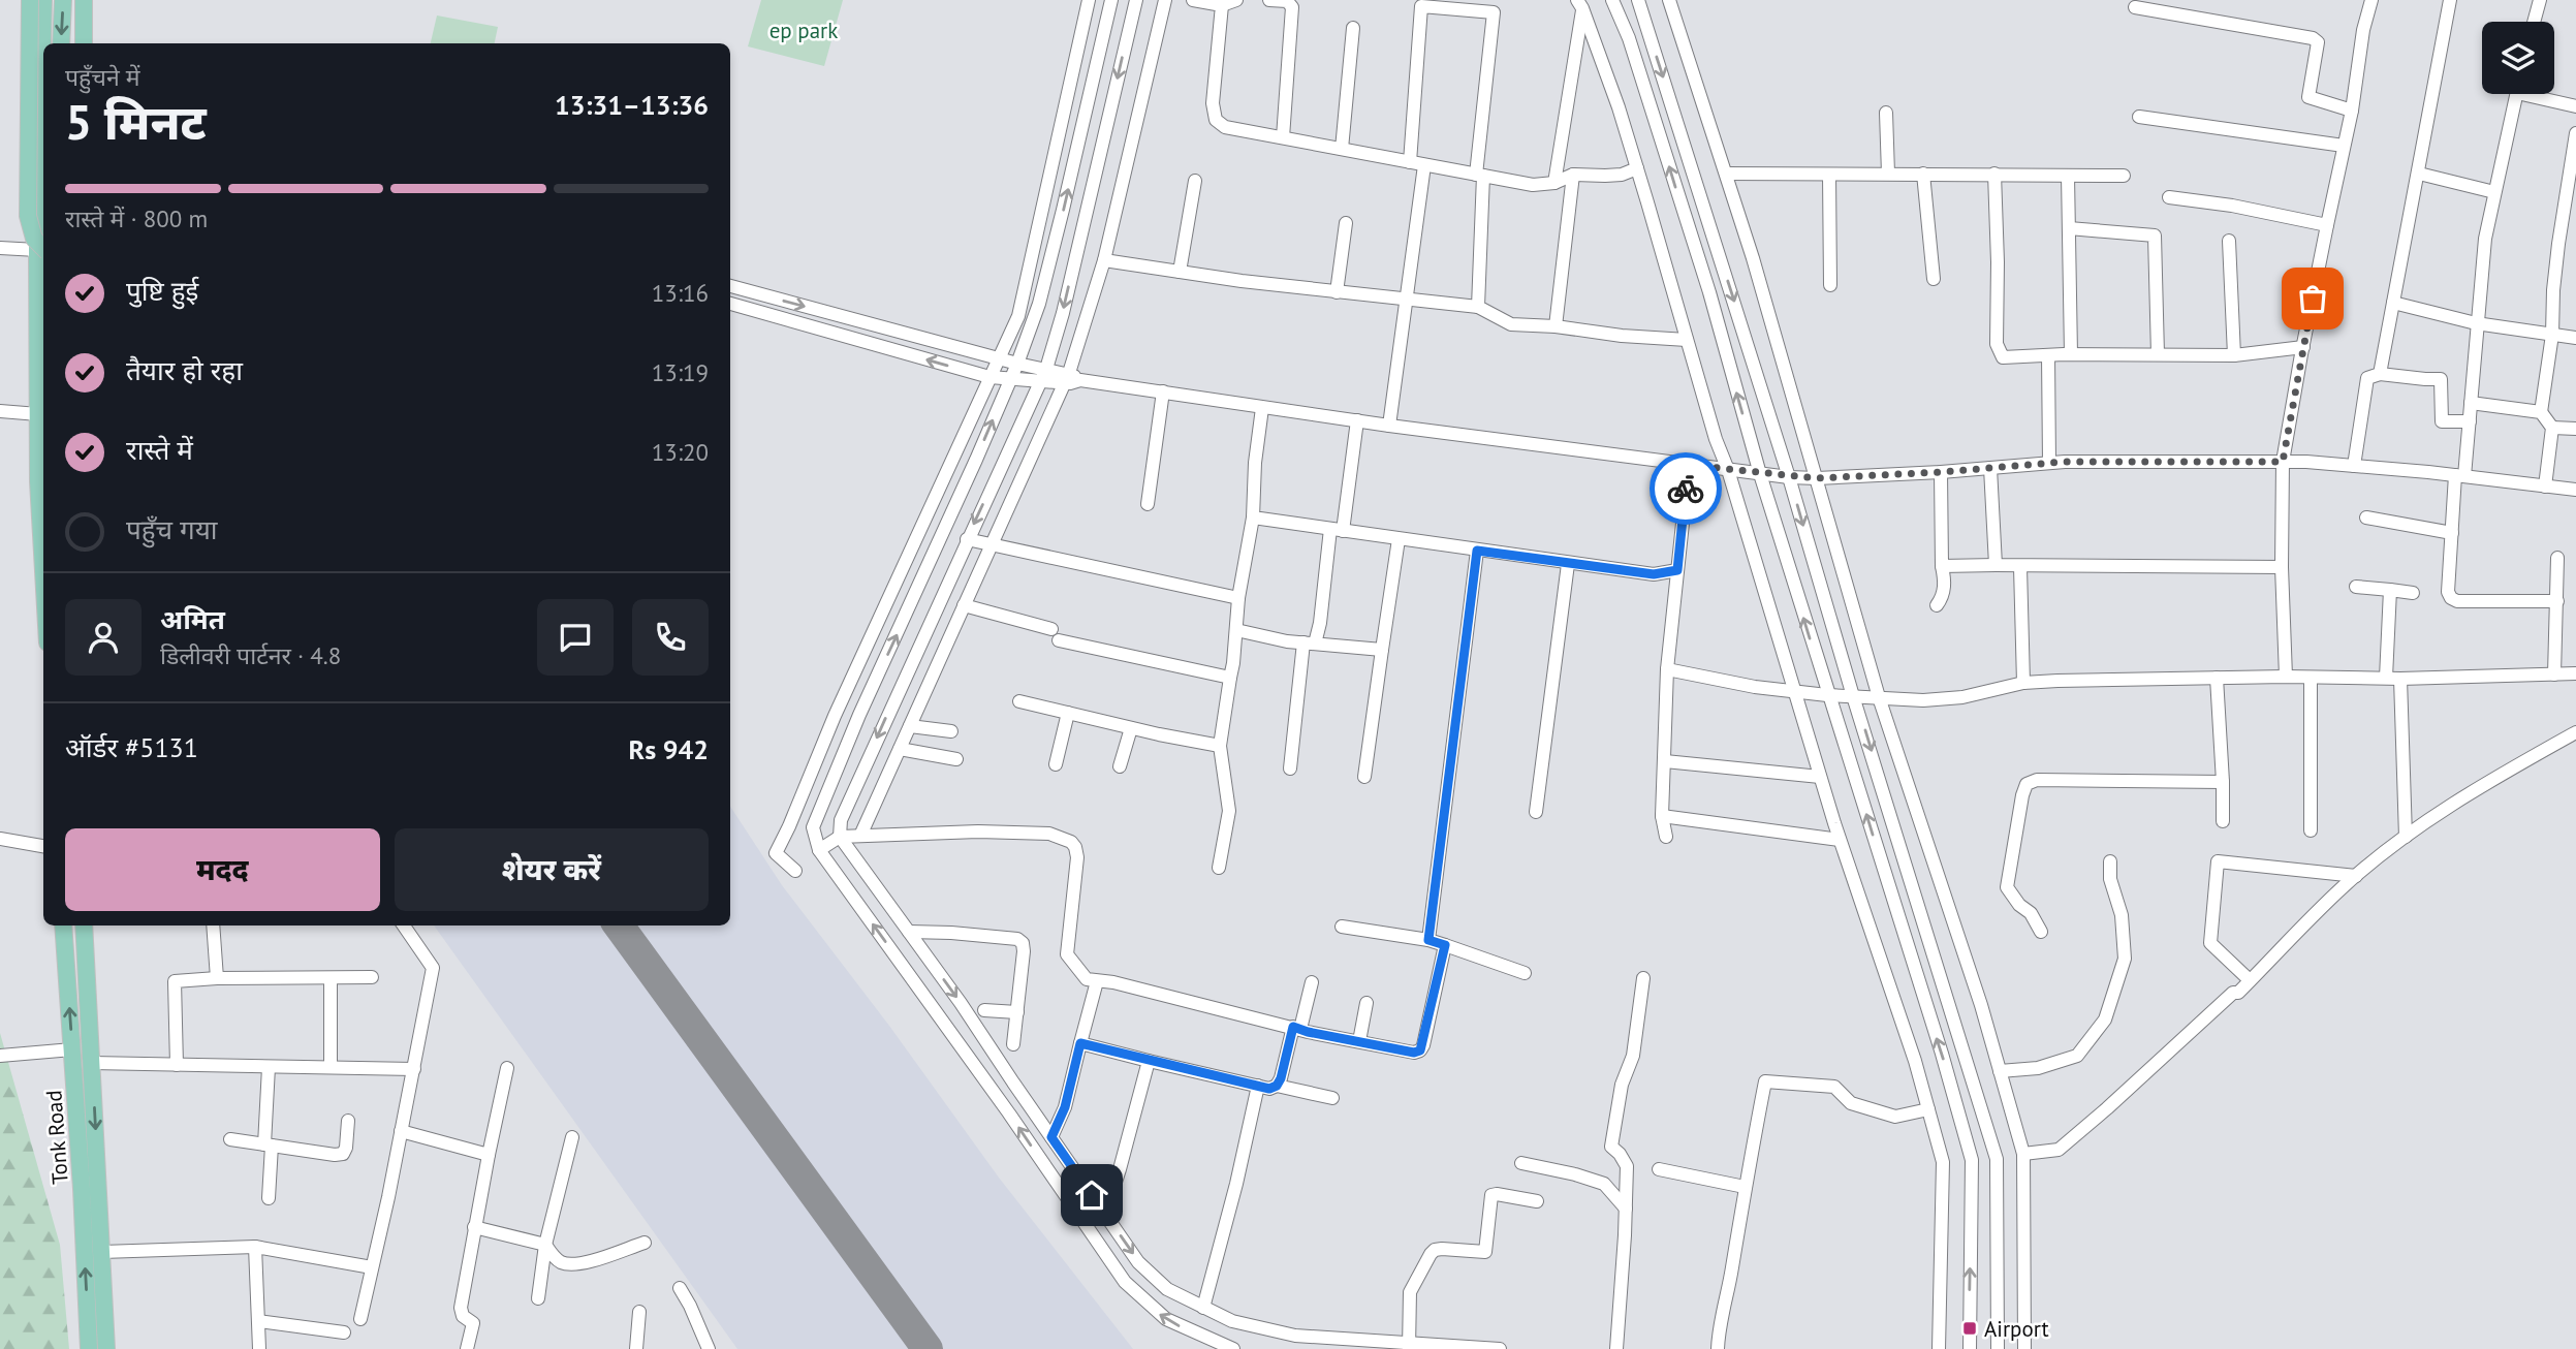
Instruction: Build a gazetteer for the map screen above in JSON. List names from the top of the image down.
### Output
{
  "streets": {
    "main road": ["Tonk Road"]
  },
  "parks": ["ep park"],
  "places": {
    "transit": ["Airport"]
  },
  "page": {
    "heading": ["5 मिनट", "पहुँचने में", "13:31–13:36"],
    "panel": [
      "अमित",
      "डिलीवरी पार्टनर · 4.8",
      "ऑर्डर #5131",
      "Rs 942"
    ],
    "bar": "रास्ते में · 800 m",
    "list": [
      ["पुष्टि हुई", "13:16"],
      ["तैयार हो रहा", "13:19"],
      ["रास्ते में", "13:20"],
      "पहुँच गया"
    ],
    "buttons": ["मदद", "शेयर करें"]
  }
}
